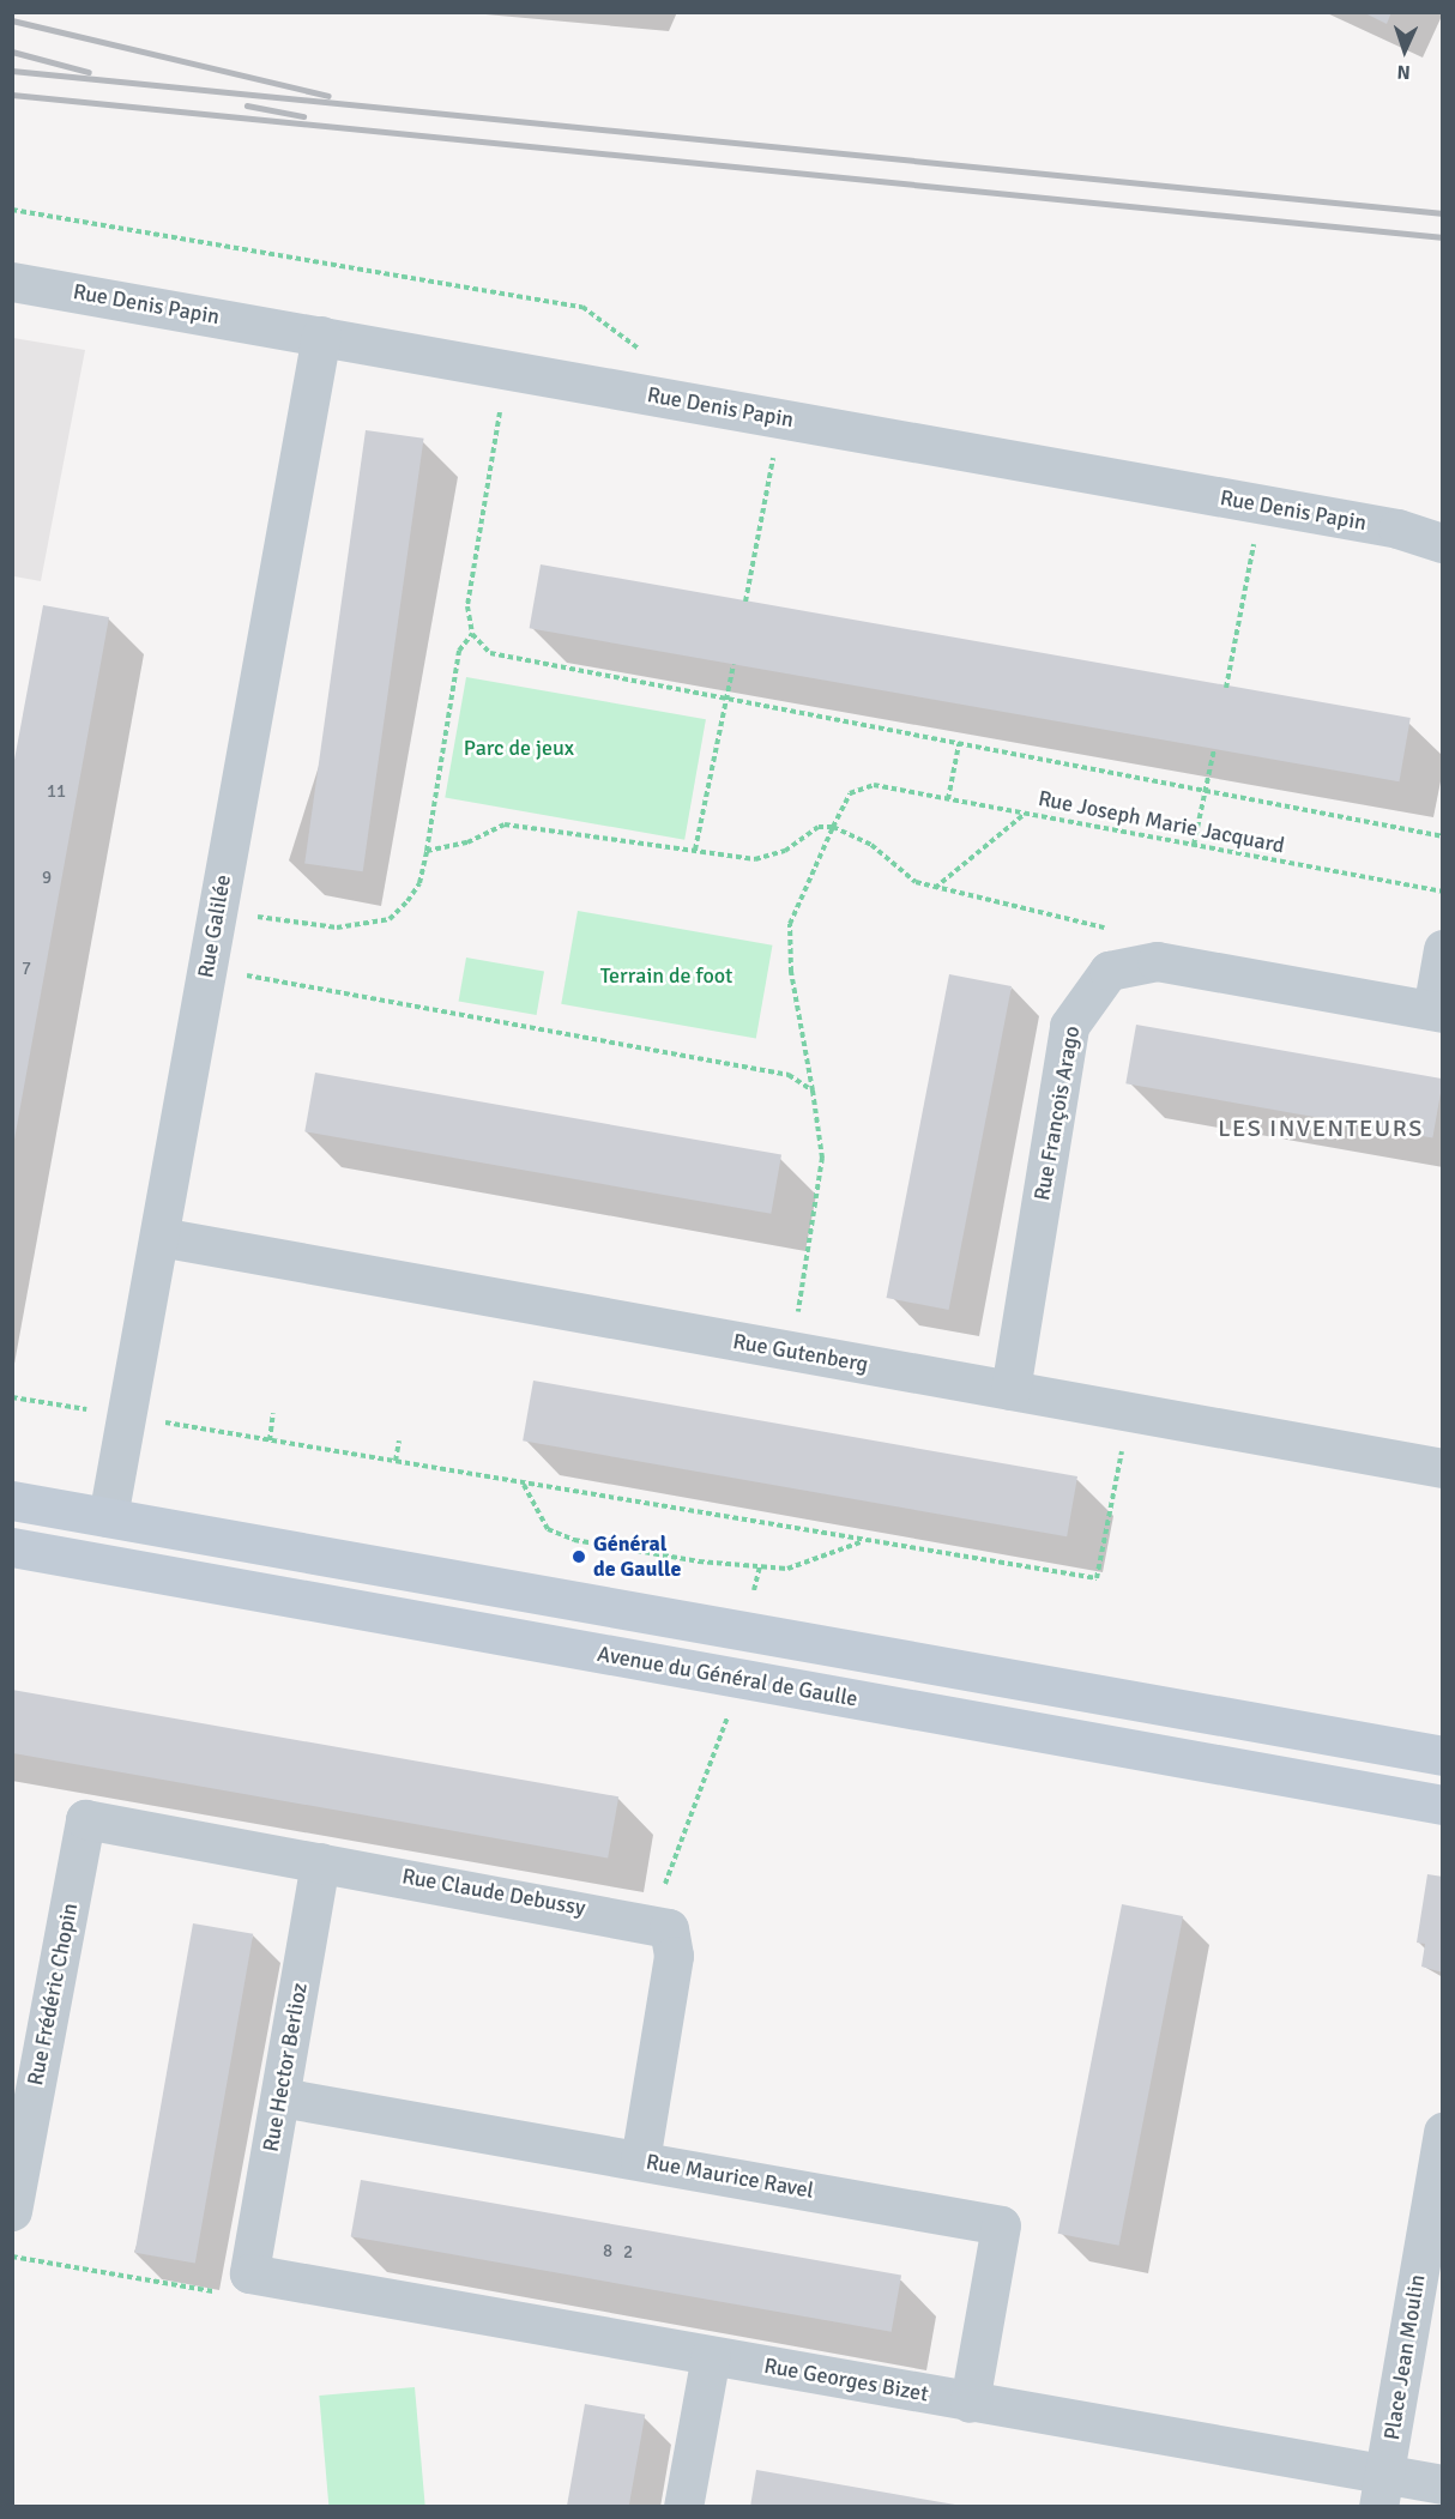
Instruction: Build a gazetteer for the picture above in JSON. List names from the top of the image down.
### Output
{
  "streets": {
    "main road": ["Avenue du Général de Gaulle"],
    "street": [
      "Rue Denis Papin",
      "Rue Galilée",
      "Rue François Arago",
      "Rue Gutenberg",
      "Rue Claude Debussy",
      "Rue Frédéric Chopin",
      "Rue Hector Berlioz",
      "Rue Maurice Ravel",
      "Place Jean Moulin",
      "Rue Georges Bizet"
    ],
    "path": ["Rue Joseph Marie Jacquard"]
  },
  "crossings": [
    ["Rue Denis Papin", "Rue Galilée"],
    ["Rue Galilée", "Rue Gutenberg"],
    ["Rue François Arago", "Rue Gutenberg"],
    ["Rue Claude Debussy", "Rue Frédéric Chopin"],
    ["Rue Claude Debussy", "Rue Hector Berlioz"],
    ["Rue Hector Berlioz", "Rue Maurice Ravel"],
    ["Rue Hector Berlioz", "Rue Georges Bizet"],
    ["Rue Maurice Ravel", "Rue Georges Bizet"],
    ["Place Jean Moulin", "Rue Georges Bizet"]
  ],
  "districts": ["LES INVENTEURS"],
  "parks": ["Parc de jeux", "Terrain de foot"],
  "places": ["Général de Gaulle"],
  "house_numbers": [
    "11",
    "9",
    "7",
    "8",
    "2"
  ],
  "north": "bottom"
}
